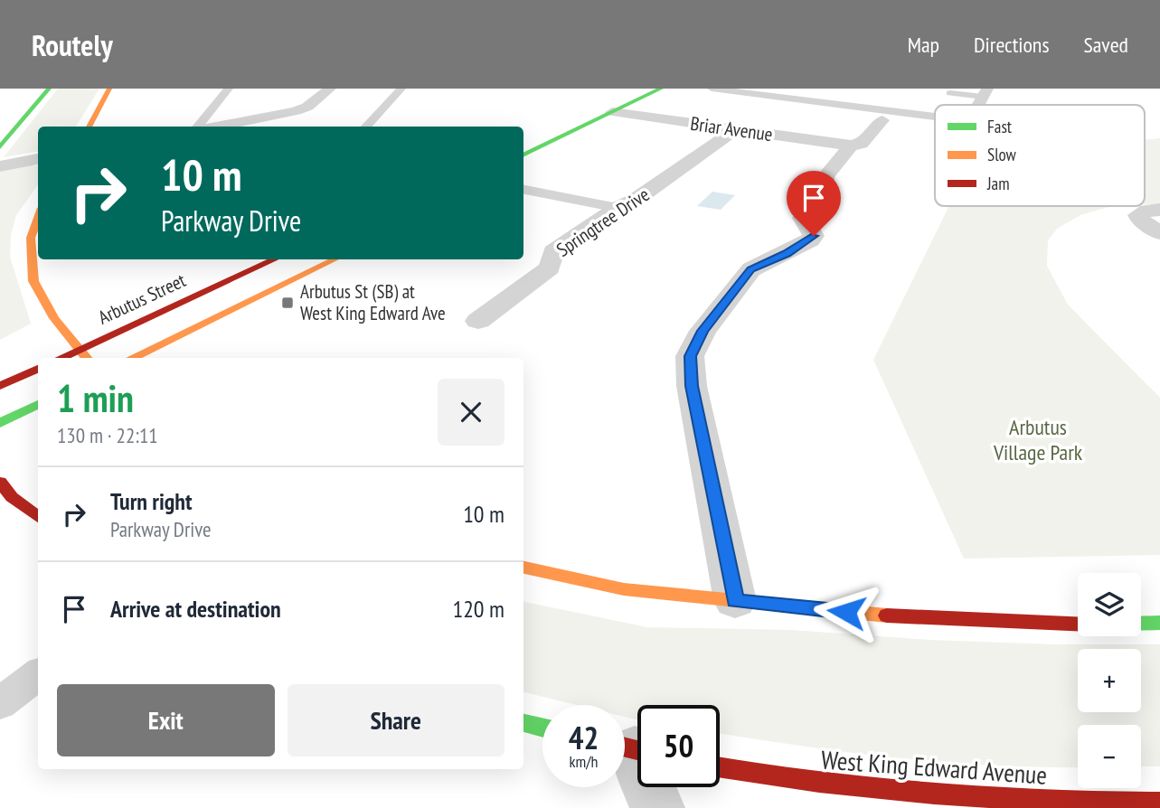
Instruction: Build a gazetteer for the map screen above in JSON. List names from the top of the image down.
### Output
{
  "streets": {
    "main road": ["Arbutus Street", "West King Edward Avenue"],
    "street": ["Briar Avenue", "Springtree Drive"]
  },
  "crossings": [
    ["Briar Avenue", "Springtree Drive"]
  ],
  "parks": ["Arbutus Village Park"],
  "places": {
    "transit": ["Arbutus St (SB) at West King Edward Ave"]
  },
  "legend": ["Fast", "Slow", "Jam"],
  "page": {
    "header": "Routely",
    "nav": ["Map", "Directions", "Saved"],
    "turn": ["10 m", "Parkway Drive"],
    "heading": ["1 min", "130 m · 22:11"],
    "list": [
      {
        "name": "Turn right",
        "note": "Parkway Drive",
        "value": "10 m"
      },
      {
        "name": "Arrive at destination",
        "value": "120 m"
      }
    ],
    "map_buttons": ["+", "−"],
    "buttons": ["Exit", "Share"],
    "speed": "42 km/h",
    "limit": "50"
  }
}
